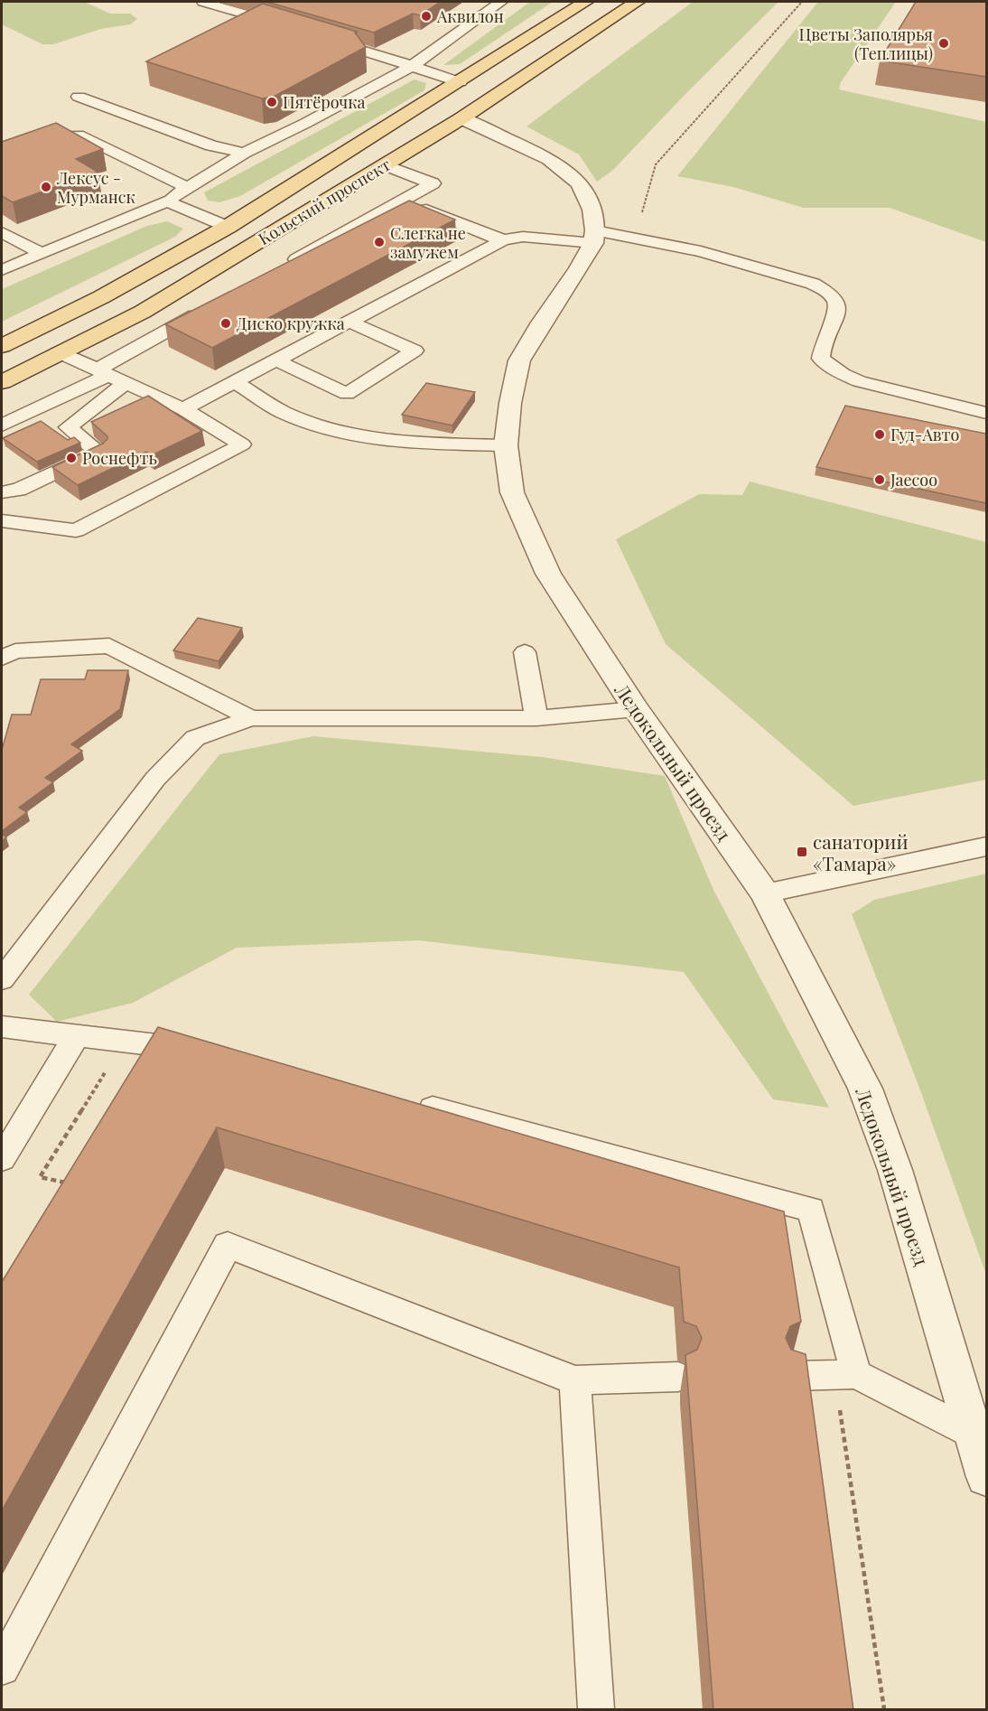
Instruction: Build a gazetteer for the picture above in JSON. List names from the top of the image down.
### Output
{
  "streets": {
    "main road": ["Кольский проспект"],
    "street": ["Ледокольный проезд"]
  },
  "places": {
    "other": [
      "Аквилон",
      "Цветы Заполярья (Теплицы)",
      "Пятёрочка",
      "Лексус - Мурманск",
      "Слегка не замужем",
      "Диско кружка",
      "Гуд-Авто",
      "Роснефть",
      "Jaecoo"
    ],
    "transit": ["санаторий «Тамара»"]
  }
}
